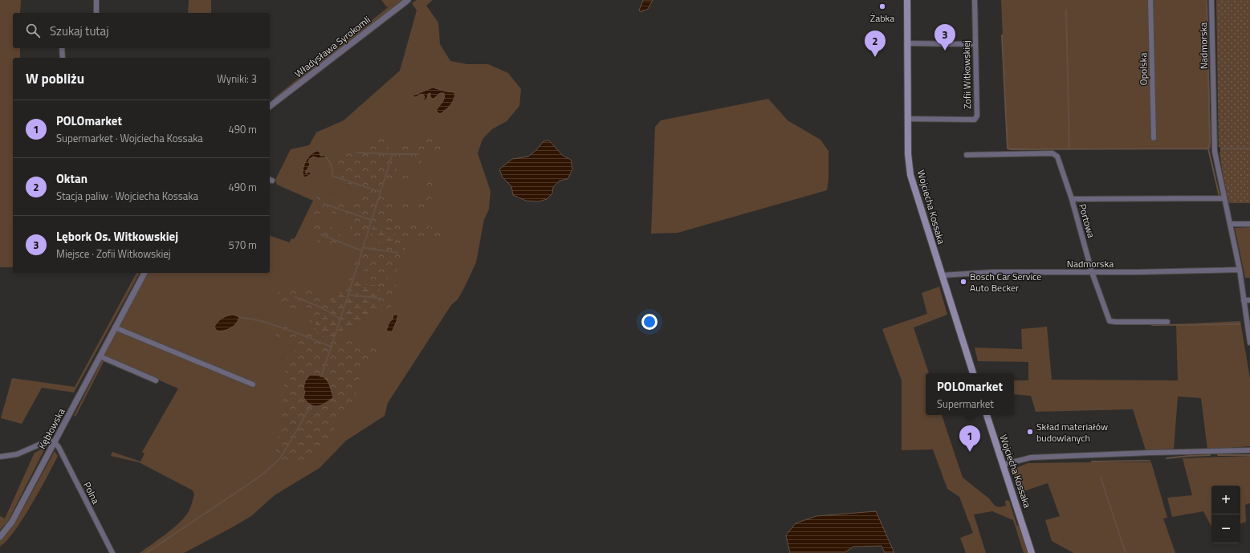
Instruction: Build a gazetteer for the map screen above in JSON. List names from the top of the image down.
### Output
{
  "streets": {
    "main road": ["Wojciecha Kossaka"],
    "street": [
      "Nadmorska",
      "Władysława Syrokomli",
      "Opolska",
      "Zofii Witkowskiej",
      "Portowa",
      "Kębłowska",
      "Polna"
    ]
  },
  "crossings": [
    ["Nadmorska", "Wojciecha Kossaka"],
    ["Nadmorska", "Portowa"],
    ["Zofii Witkowskiej", "Wojciecha Kossaka"],
    ["Kębłowska", "Polna"]
  ],
  "places": ["Żabka", "Bosch Car Service Auto Becker", "Skład materiałów budowlanych"],
  "page": {
    "search": "Szukaj tutaj",
    "pins": ["3", "2", "1"],
    "heading": ["W pobliżu", "Wyniki: 3"],
    "list": [
      {
        "mark": "1",
        "name": "POLOmarket",
        "note": "Supermarket · Wojciecha Kossaka",
        "value": "490 m"
      },
      {
        "mark": "2",
        "name": "Oktan",
        "note": "Stacja paliw · Wojciecha Kossaka",
        "value": "490 m"
      },
      {
        "mark": "3",
        "name": "Lębork Os. Witkowskiej",
        "note": "Miejsce · Zofii Witkowskiej",
        "value": "570 m"
      }
    ],
    "popup": ["POLOmarket", "Supermarket"],
    "map_buttons": ["+", "−"]
  }
}
